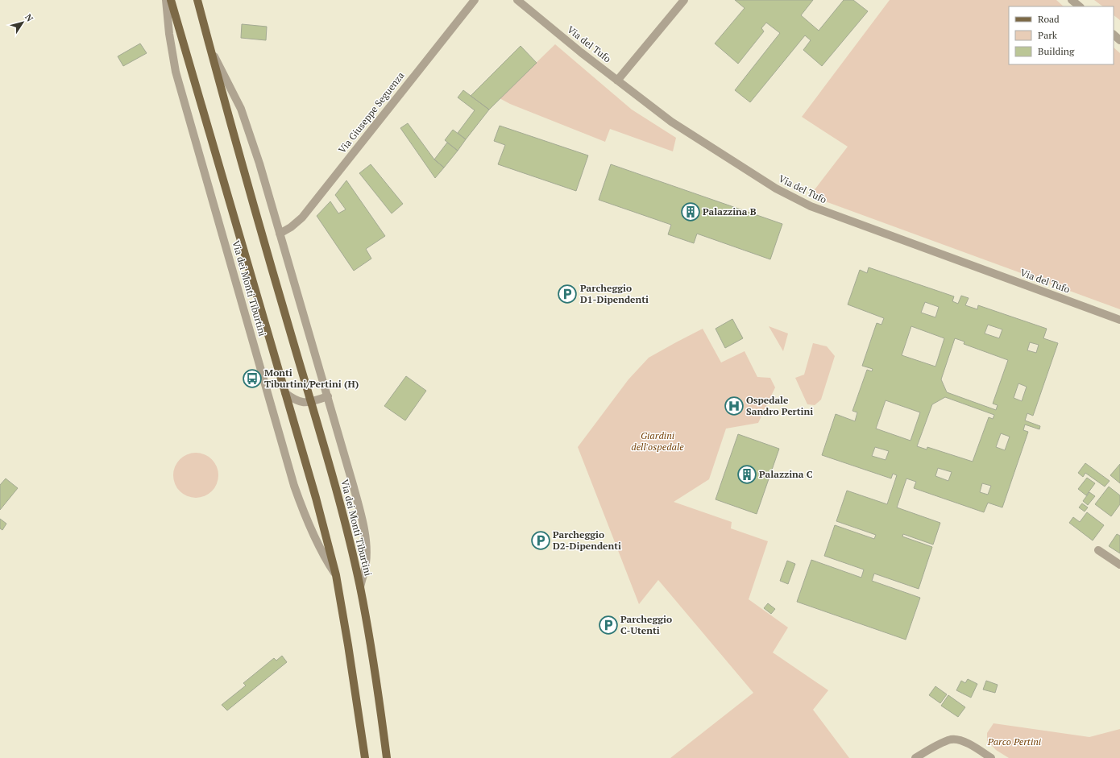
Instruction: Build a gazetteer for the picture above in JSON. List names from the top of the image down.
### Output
{
  "streets": {
    "main road": ["Via dei Monti Tiburtini"],
    "street": ["Via del Tufo", "Via Giuseppe Seguenza"]
  },
  "crossings": [
    ["Via Giuseppe Seguenza", "Via dei Monti Tiburtini"]
  ],
  "parks": ["Giardini dell'ospedale", "Parco Pertini"],
  "places": {
    "building": ["Palazzina B", "Palazzina C"],
    "parking": ["Parcheggio D1-Dipendenti", "Parcheggio D2-Dipendenti", "Parcheggio C-Utenti"],
    "bus stop": ["Monti Tiburtini/Pertini (H)"],
    "hospital": ["Ospedale Sandro Pertini"]
  },
  "legend": ["Road", "Park", "Building"],
  "north": "top right"
}
